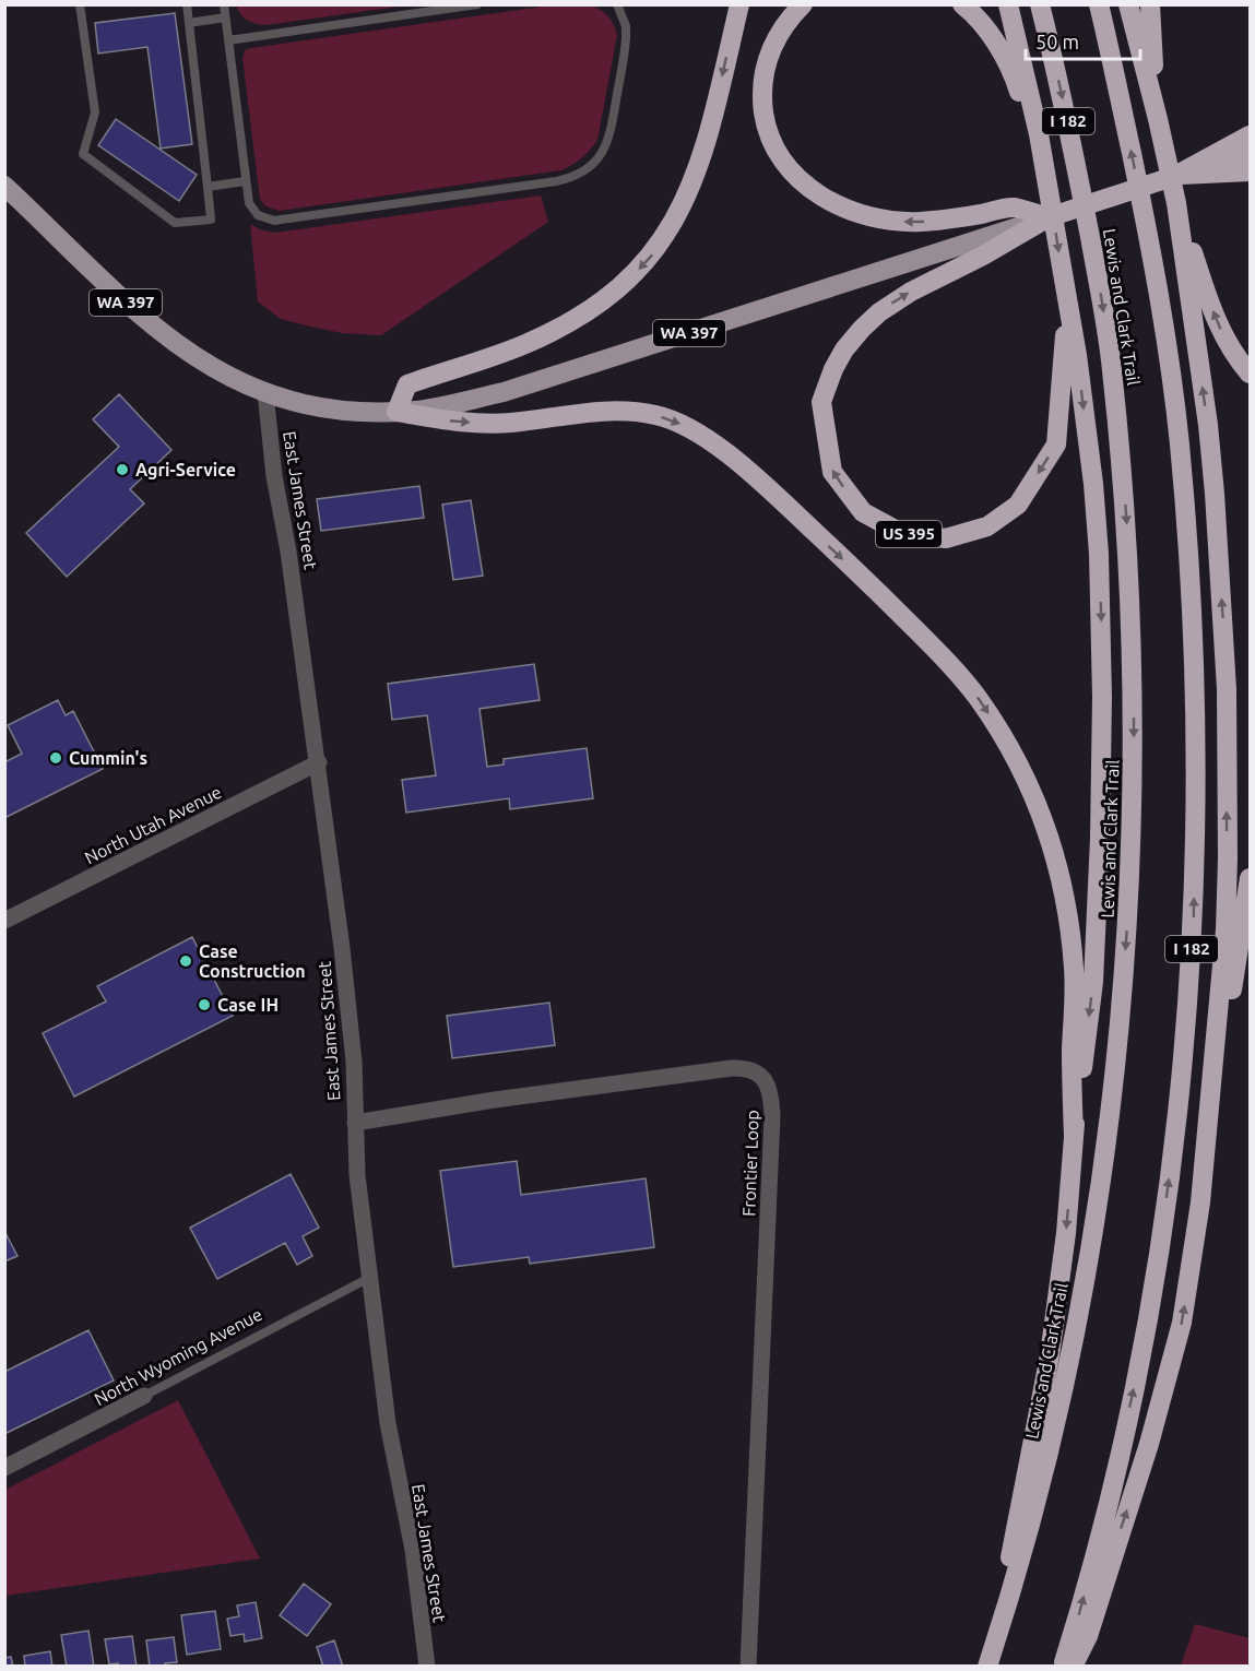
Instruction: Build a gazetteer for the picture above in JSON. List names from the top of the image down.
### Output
{
  "streets": {
    "highway": ["I 182", "Lewis and Clark Trail", "US 395"],
    "main road": ["WA 397"],
    "street": [
      "East James Street",
      "North Utah Avenue",
      "Frontier Loop",
      "North Wyoming Avenue"
    ]
  },
  "crossings": [
    ["WA 397", "East James Street"],
    ["WA 397", "US 395"],
    ["East James Street", "North Utah Avenue"],
    ["East James Street", "Frontier Loop"],
    ["East James Street", "North Wyoming Avenue"]
  ],
  "places": [
    "Agri-Service",
    "Cummin's",
    "Case Construction",
    "Case IH"
  ],
  "scale_bar": "50 m"
}
